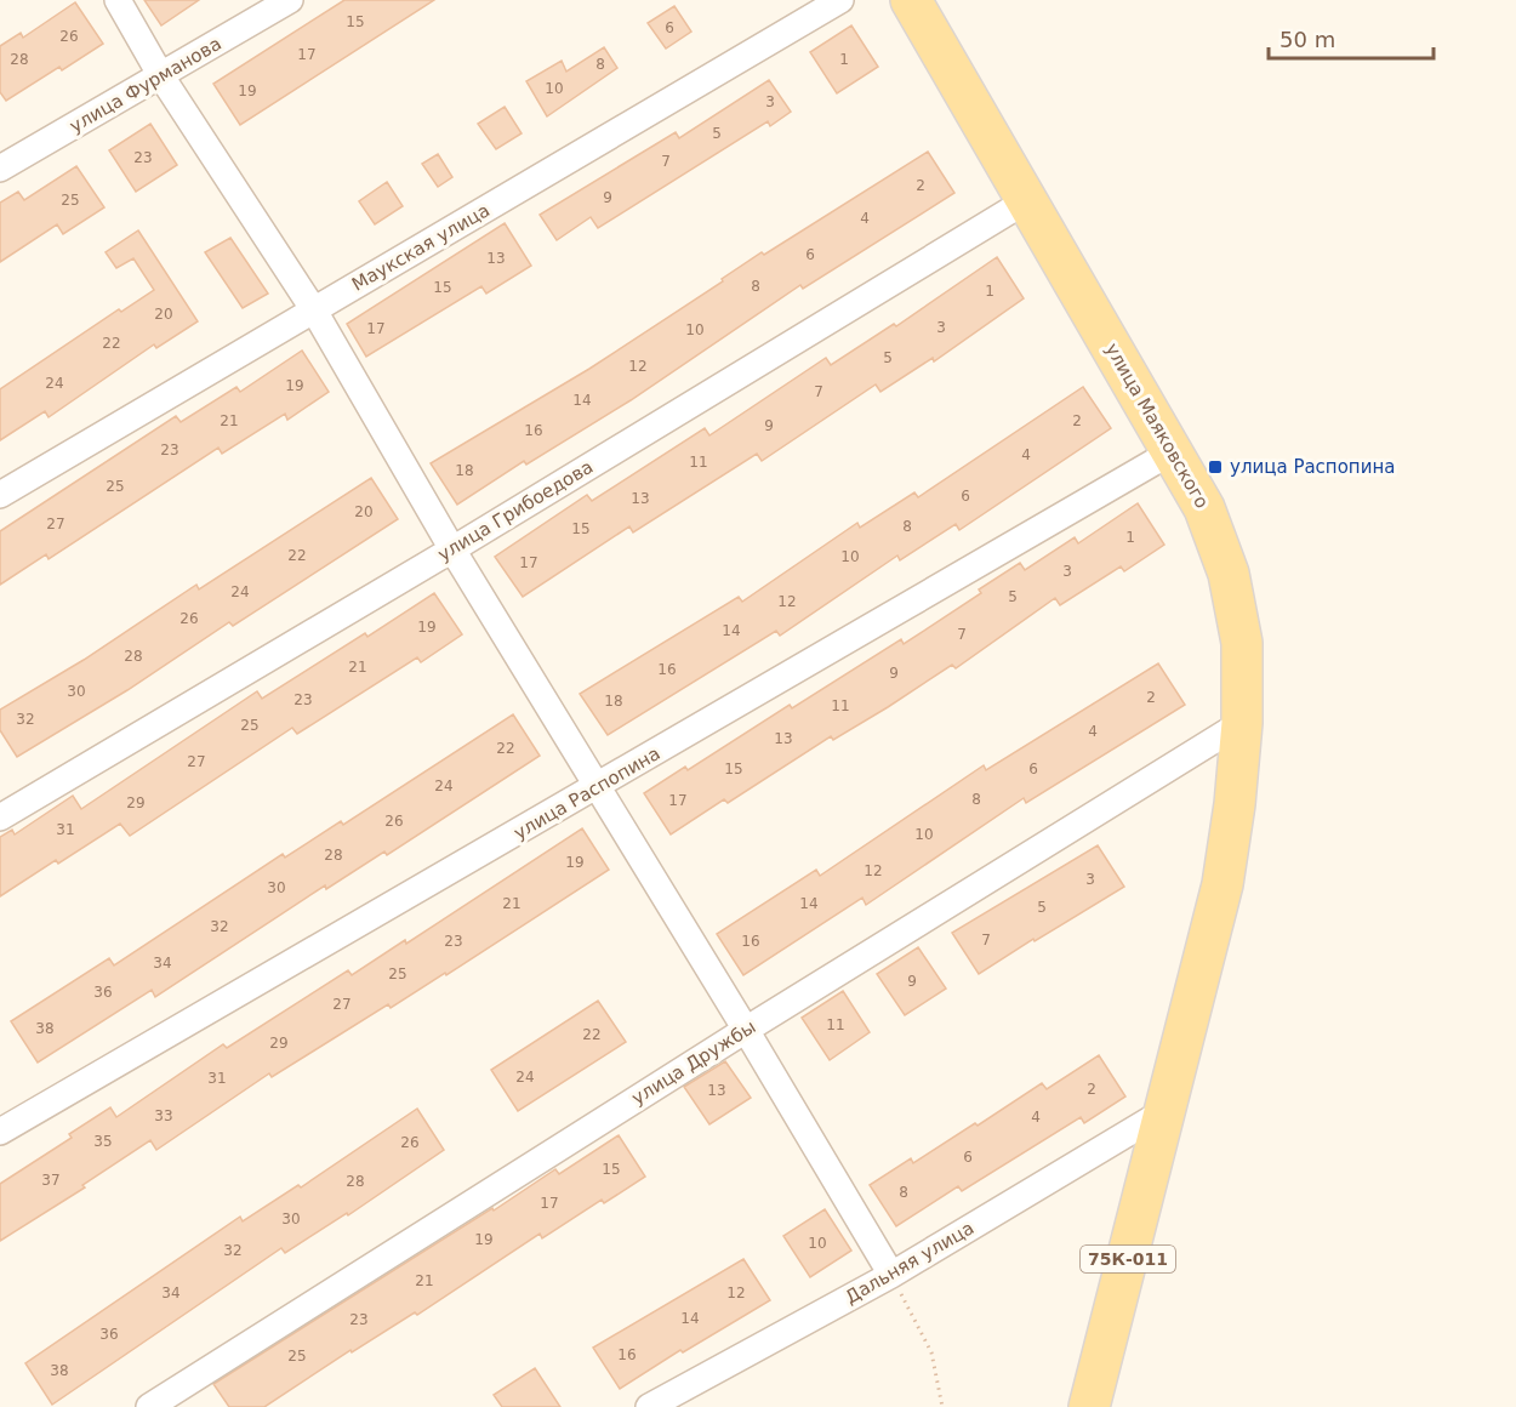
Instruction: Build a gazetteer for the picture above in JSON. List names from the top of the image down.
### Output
{
  "streets": {
    "main road": ["улица Маяковского", "75К-011"],
    "street": [
      "улица Фурманова",
      "Маукская улица",
      "улица Грибоедова",
      "улица Распопина",
      "улица Дружбы",
      "Дальняя улица"
    ]
  },
  "crossings": [
    ["улица Маяковского", "улица Грибоедова"],
    ["улица Маяковского", "улица Распопина"],
    ["улица Маяковского", "улица Дружбы"],
    ["улица Маяковского", "75К-011"],
    ["улица Маяковского", "Дальняя улица"],
    ["75К-011", "Дальняя улица"]
  ],
  "places": {
    "transit": ["улица Распопина"]
  },
  "house_numbers": [
    "15",
    "6",
    "26",
    "17",
    "28",
    "1",
    "8",
    "10",
    "19",
    "3",
    "5",
    "23",
    "7",
    "2",
    "9",
    "25",
    "4",
    "6",
    "13",
    "8",
    "15",
    "1",
    "20",
    "3",
    "17",
    "10",
    "22",
    "5",
    "12",
    "24",
    "19",
    "7",
    "14",
    "21",
    "2",
    "9",
    "16",
    "23",
    "4",
    "11",
    "18",
    "25",
    "6",
    "13",
    "20",
    "27",
    "8",
    "15",
    "1",
    "22",
    "10",
    "17",
    "3",
    "24",
    "5",
    "12",
    "26",
    "19",
    "14",
    "7",
    "28",
    "21",
    "16",
    "9",
    "30",
    "2",
    "23",
    "18",
    "11",
    "32",
    "25",
    "4",
    "13",
    "22",
    "27",
    "15",
    "6",
    "24",
    "8",
    "17",
    "29",
    "26",
    "31",
    "10",
    "28",
    "19",
    "12",
    "3",
    "30",
    "21",
    "14",
    "5",
    "32",
    "7",
    "23",
    "16",
    "34",
    "25",
    "9",
    "36",
    "27",
    "11",
    "38",
    "22",
    "29",
    "24",
    "31",
    "2",
    "13",
    "33",
    "4",
    "35",
    "26",
    "6",
    "15",
    "37",
    "28",
    "8",
    "17",
    "30",
    "19",
    "10",
    "32",
    "21",
    "34",
    "12",
    "14",
    "23",
    "36",
    "16",
    "25",
    "38"
  ],
  "scale_bar": "50 m"
}
